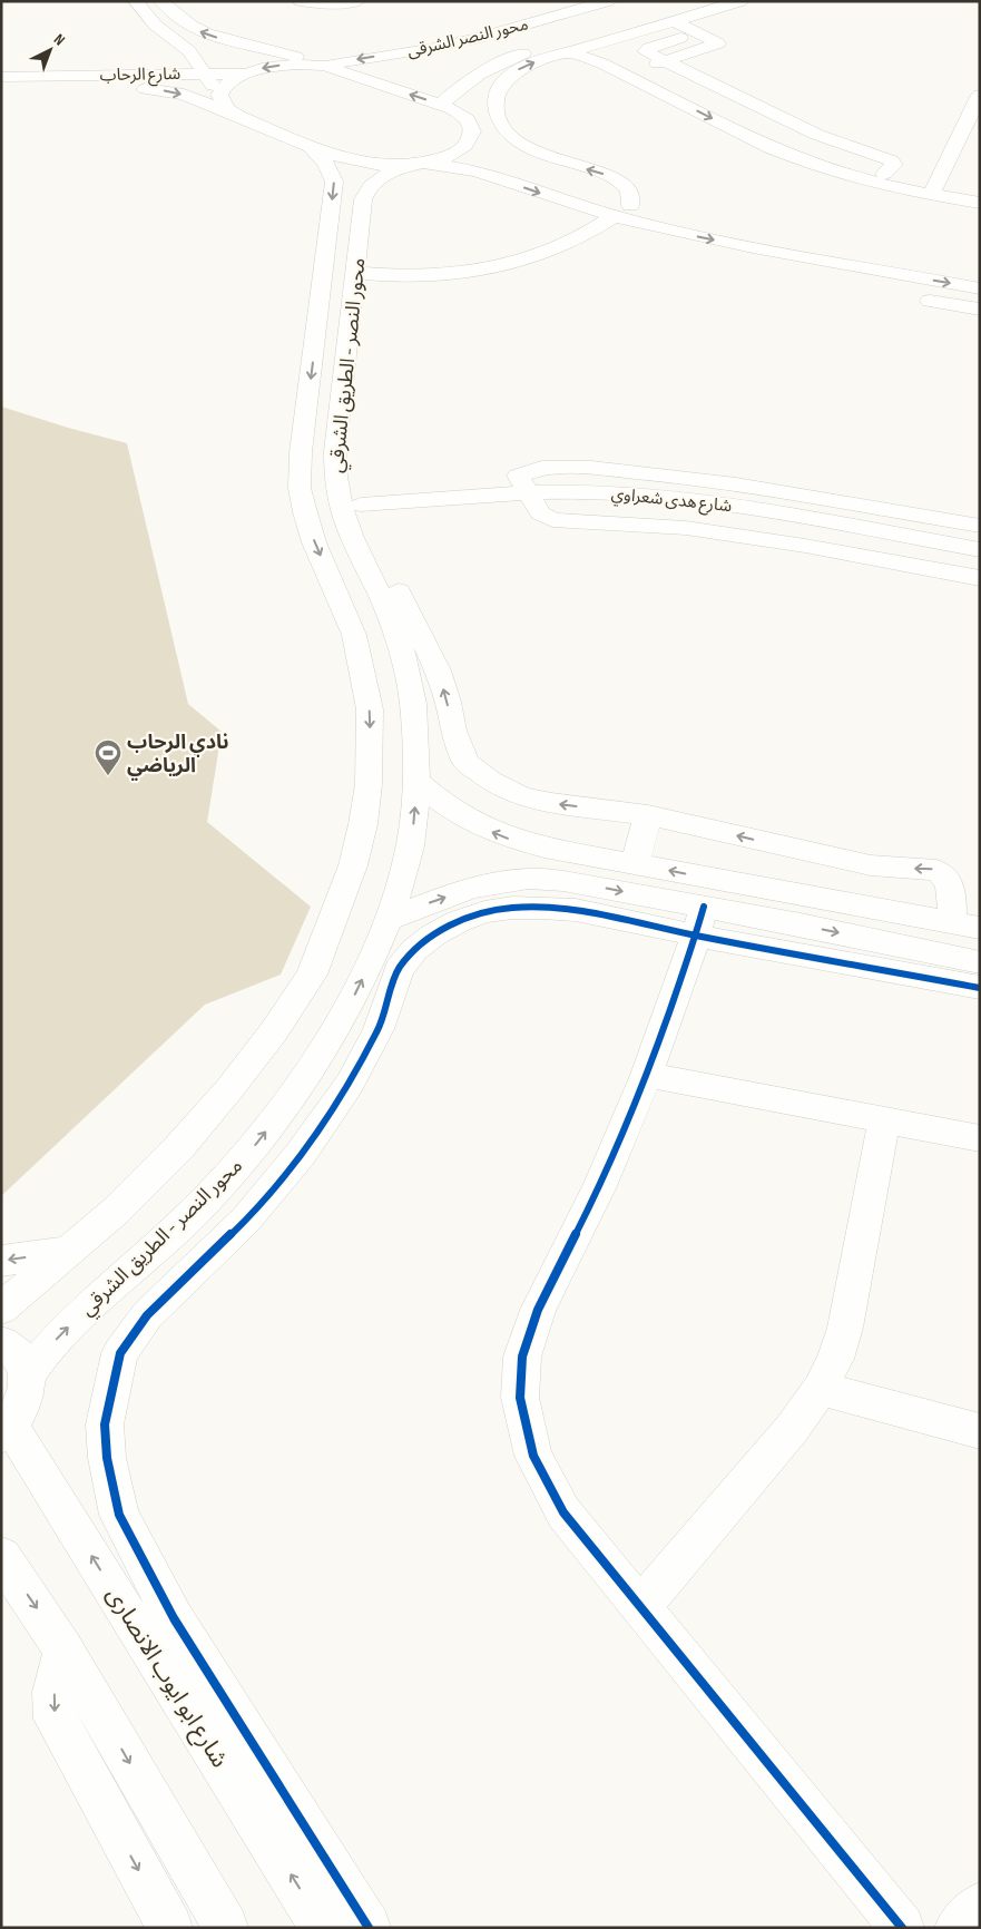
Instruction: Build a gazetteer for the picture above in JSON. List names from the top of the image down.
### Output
{
  "streets": {
    "street": [
      "محور النصر الشرقى",
      "شارع الرحاب",
      "محور النصر - الطريق الشرقي",
      "شارع ابو ايوب الانصارى"
    ]
  },
  "crossings": [
    ["محور النصر الشرقى", "محور النصر - الطريق الشرقي"],
    ["شارع الرحاب", "محور النصر - الطريق الشرقي"]
  ],
  "places": {
    "sports": ["نادي الرحاب الرياضي"]
  },
  "north": "top right"
}
